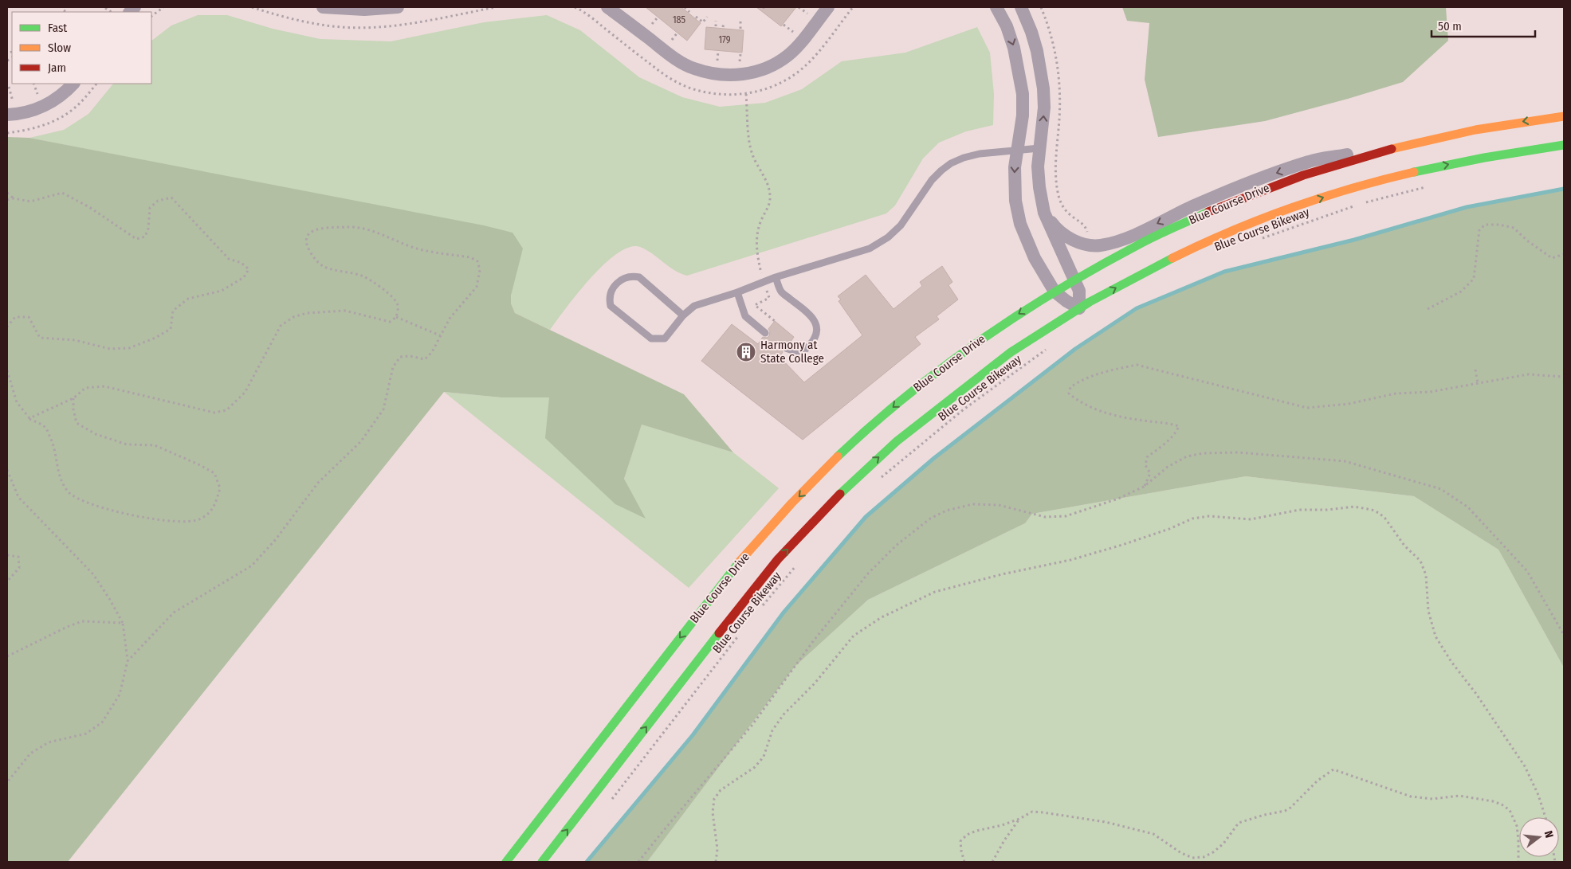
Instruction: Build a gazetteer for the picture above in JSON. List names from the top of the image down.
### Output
{
  "streets": {
    "main road": ["Blue Course Drive"],
    "path": ["Blue Course Bikeway"]
  },
  "places": {
    "building": ["Harmony at State College"]
  },
  "house_numbers": ["185", "179"],
  "legend": ["Fast", "Slow", "Jam"],
  "scale_bar": "50 m",
  "north": "right"
}
